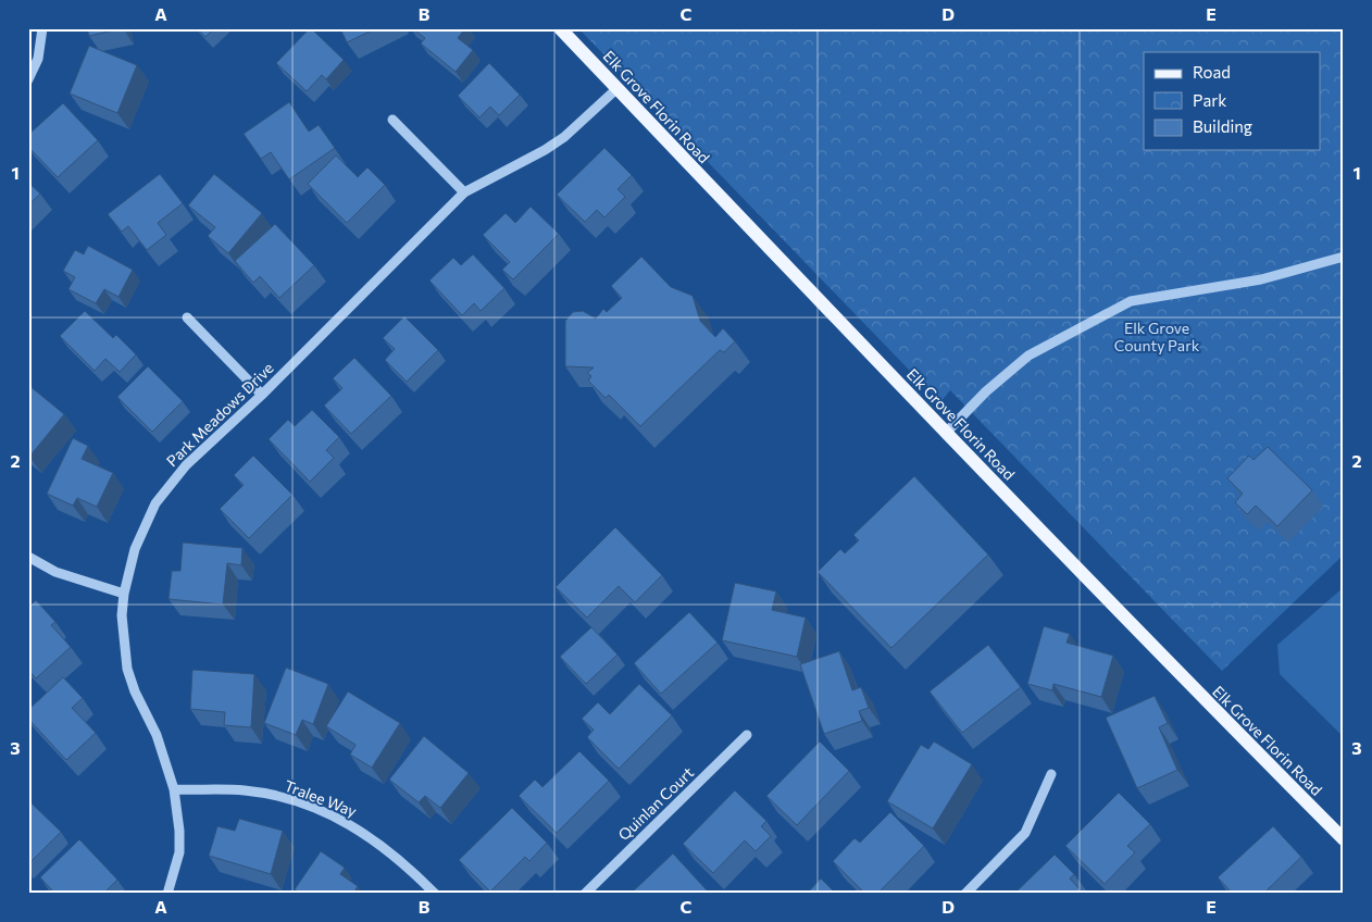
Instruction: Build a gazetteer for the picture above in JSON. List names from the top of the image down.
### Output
{
  "streets": {
    "main road": ["Elk Grove Florin Road"],
    "street": ["Park Meadows Drive", "Tralee Way", "Quinlan Court"]
  },
  "crossings": [
    ["Elk Grove Florin Road", "Park Meadows Drive"],
    ["Park Meadows Drive", "Tralee Way"]
  ],
  "parks": ["Elk Grove County Park"],
  "legend": ["Road", "Park", "Building"],
  "grid": {
    "columns": [
      "A",
      "B",
      "C",
      "D",
      "E"
    ],
    "rows": ["1", "2", "3"]
  }
}
